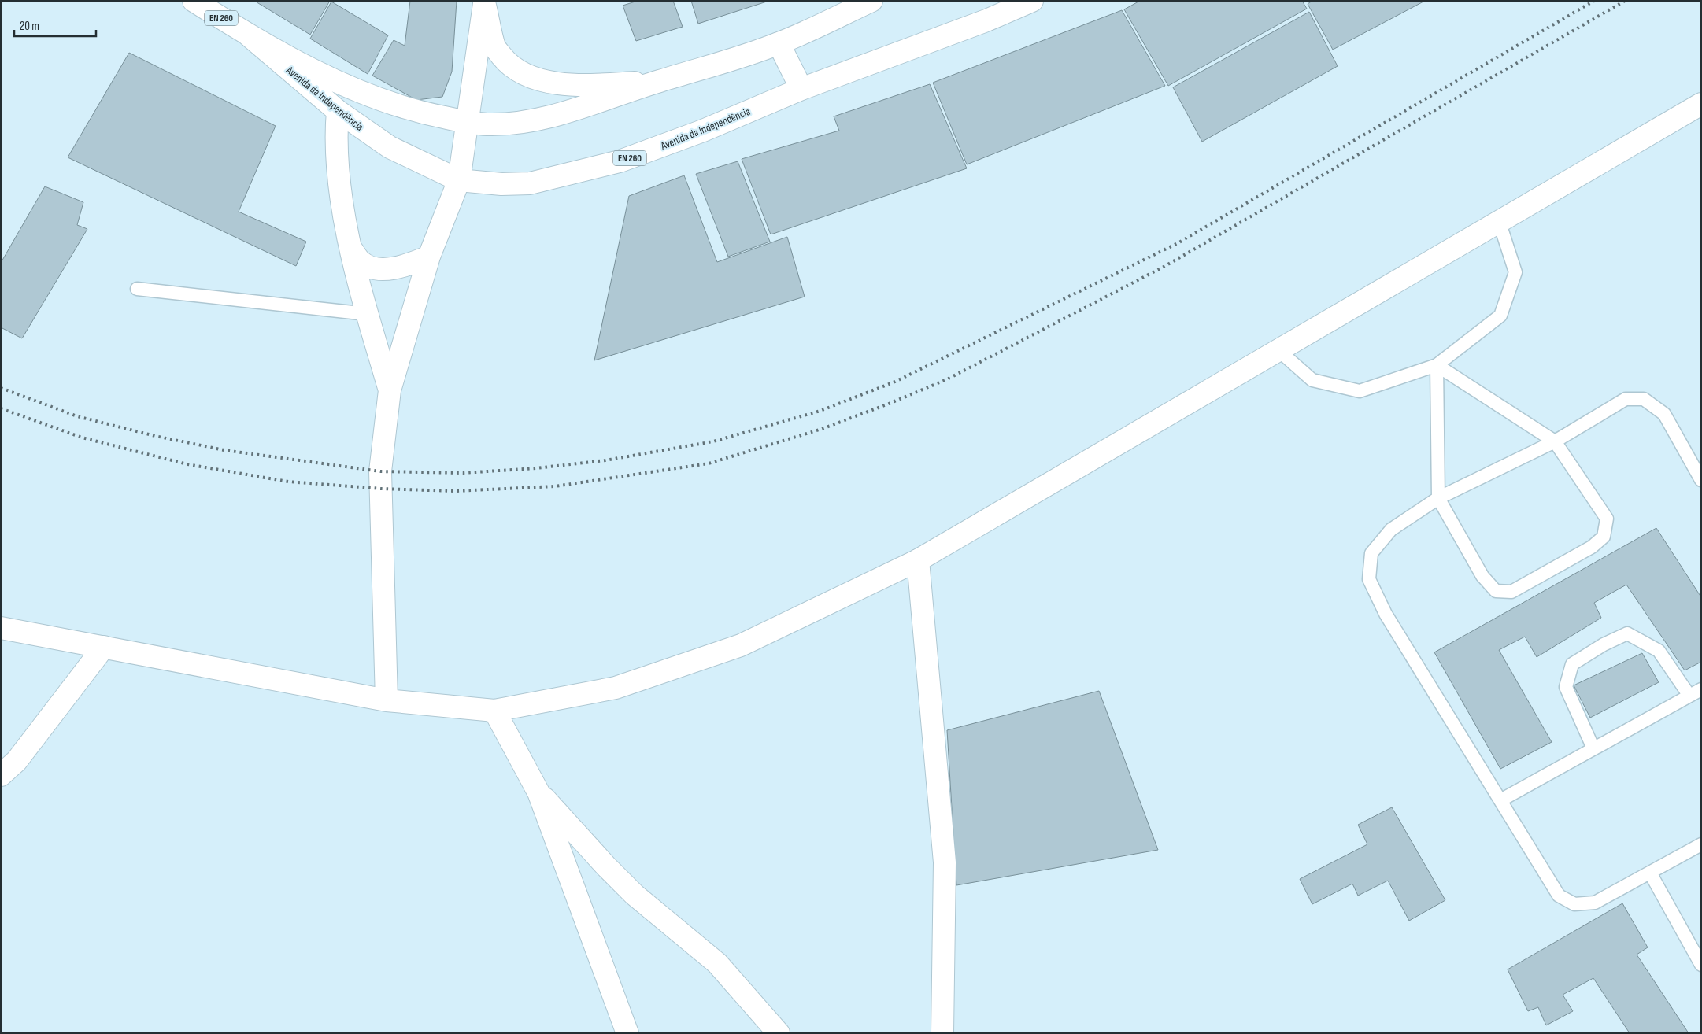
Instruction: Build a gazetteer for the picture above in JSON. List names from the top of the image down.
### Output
{
  "streets": {
    "street": ["EN 260", "Avenida da Independência"]
  },
  "crossings": [
    ["EN 260", "Avenida da Independência"]
  ],
  "scale_bar": "20 m"
}
